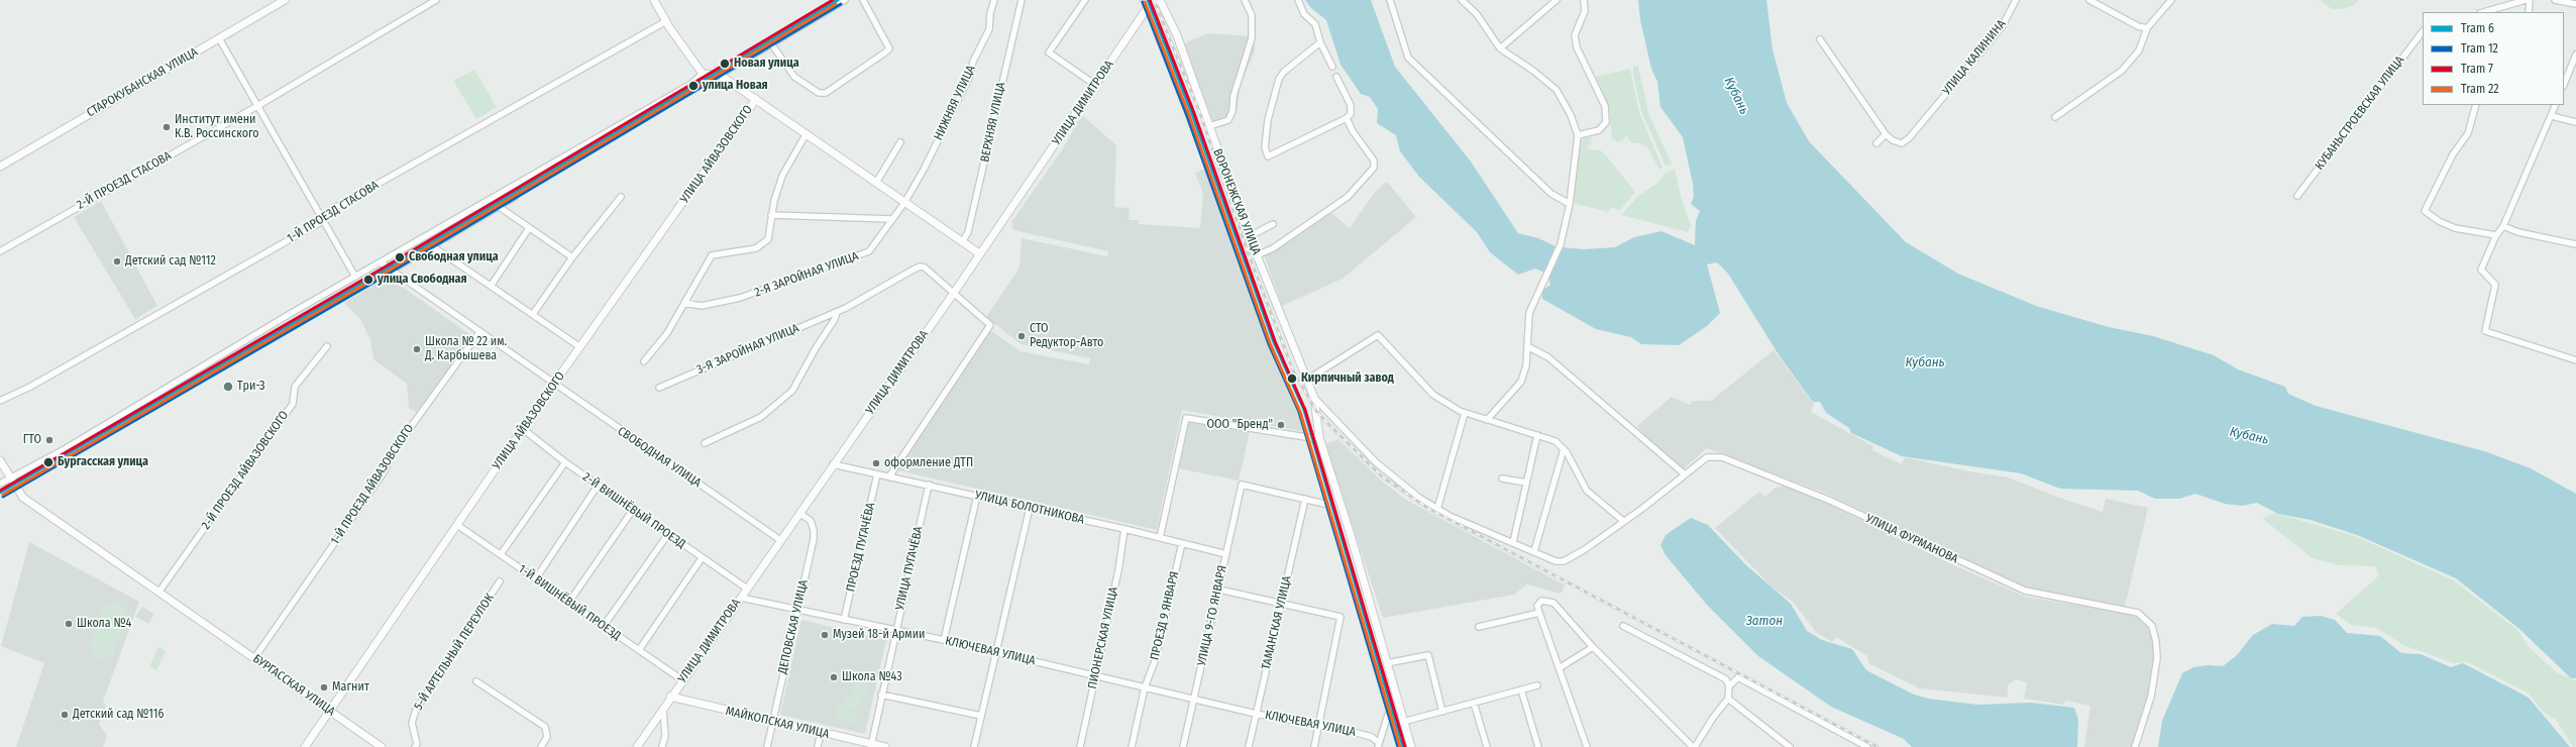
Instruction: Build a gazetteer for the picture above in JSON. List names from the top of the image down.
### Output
{
  "streets": {
    "street": [
      "УЛИЦА КАЛИНИНА",
      "СТАРОКУБАНСКАЯ УЛИЦА",
      "НИЖНЯЯ УЛИЦА",
      "УЛИЦА ДИМИТРОВА",
      "КУБАНЬСТРОЕВСКАЯ УЛИЦА",
      "ВЕРХНЯЯ УЛИЦА",
      "УЛИЦА АЙВАЗОВСКОГО",
      "2-Й ПРОЕЗД СТАСОВА",
      "ВОРОНЕЖСКАЯ УЛИЦА",
      "1-Й ПРОЕЗД СТАСОВА",
      "2-Я ЗАРОЙНАЯ УЛИЦА",
      "3-Я ЗАРОЙНАЯ УЛИЦА",
      "СВОБОДНАЯ УЛИЦА",
      "2-Й ПРОЕЗД АЙВАЗОВСКОГО",
      "1-Й ПРОЕЗД АЙВАЗОВСКОГО",
      "УЛИЦА БОЛОТНИКОВА",
      "2-Й ВИШНЁВЫЙ ПРОЕЗД",
      "УЛИЦА ФУРМАНОВА",
      "ПРОЕЗД ПУГАЧЁВА",
      "УЛИЦА ПУГАЧЁВА",
      "1-Й ВИШНЁВЫЙ ПРОЕЗД",
      "ПРОЕЗД 9 ЯНВАРЯ",
      "УЛИЦА 9-ГО ЯНВАРЯ",
      "ТАМАНСКАЯ УЛИЦА",
      "ДЕПОВСКАЯ УЛИЦА",
      "ПИОНЕРСКАЯ УЛИЦА",
      "КЛЮЧЕВАЯ УЛИЦА",
      "5-Й АРТЕЛЬНЫЙ ПЕРЕУЛОК",
      "БУРГАССКАЯ УЛИЦА",
      "МАЙКОПСКАЯ УЛИЦА"
    ]
  },
  "crossings": [
    ["НИЖНЯЯ УЛИЦА", "2-Я ЗАРОЙНАЯ УЛИЦА"],
    ["УЛИЦА ДИМИТРОВА", "ВОРОНЕЖСКАЯ УЛИЦА"],
    ["УЛИЦА ДИМИТРОВА", "3-Я ЗАРОЙНАЯ УЛИЦА"],
    ["УЛИЦА ДИМИТРОВА", "СВОБОДНАЯ УЛИЦА"],
    ["УЛИЦА ДИМИТРОВА", "УЛИЦА БОЛОТНИКОВА"],
    ["УЛИЦА ДИМИТРОВА", "2-Й ВИШНЁВЫЙ ПРОЕЗД"],
    ["УЛИЦА ДИМИТРОВА", "1-Й ВИШНЁВЫЙ ПРОЕЗД"],
    ["УЛИЦА ДИМИТРОВА", "ДЕПОВСКАЯ УЛИЦА"],
    ["УЛИЦА ДИМИТРОВА", "КЛЮЧЕВАЯ УЛИЦА"],
    ["УЛИЦА ДИМИТРОВА", "МАЙКОПСКАЯ УЛИЦА"],
    ["УЛИЦА АЙВАЗОВСКОГО", "СВОБОДНАЯ УЛИЦА"],
    ["УЛИЦА АЙВАЗОВСКОГО", "2-Й ВИШНЁВЫЙ ПРОЕЗД"],
    ["УЛИЦА АЙВАЗОВСКОГО", "1-Й ВИШНЁВЫЙ ПРОЕЗД"],
    ["УЛИЦА АЙВАЗОВСКОГО", "БУРГАССКАЯ УЛИЦА"],
    ["ВОРОНЕЖСКАЯ УЛИЦА", "УЛИЦА ФУРМАНОВА"],
    ["СВОБОДНАЯ УЛИЦА", "1-Й ПРОЕЗД АЙВАЗОВСКОГО"],
    ["2-Й ПРОЕЗД АЙВАЗОВСКОГО", "БУРГАССКАЯ УЛИЦА"],
    ["1-Й ПРОЕЗД АЙВАЗОВСКОГО", "БУРГАССКАЯ УЛИЦА"],
    ["УЛИЦА БОЛОТНИКОВА", "ПРОЕЗД ПУГАЧЁВА"],
    ["УЛИЦА БОЛОТНИКОВА", "УЛИЦА ПУГАЧЁВА"],
    ["УЛИЦА БОЛОТНИКОВА", "ПРОЕЗД 9 ЯНВАРЯ"],
    ["УЛИЦА БОЛОТНИКОВА", "УЛИЦА 9-ГО ЯНВАРЯ"],
    ["УЛИЦА БОЛОТНИКОВА", "ПИОНЕРСКАЯ УЛИЦА"],
    ["ПРОЕЗД ПУГАЧЁВА", "КЛЮЧЕВАЯ УЛИЦА"],
    ["УЛИЦА ПУГАЧЁВА", "КЛЮЧЕВАЯ УЛИЦА"],
    ["УЛИЦА ПУГАЧЁВА", "МАЙКОПСКАЯ УЛИЦА"],
    ["ПРОЕЗД 9 ЯНВАРЯ", "КЛЮЧЕВАЯ УЛИЦА"],
    ["УЛИЦА 9-ГО ЯНВАРЯ", "ТАМАНСКАЯ УЛИЦА"],
    ["УЛИЦА 9-ГО ЯНВАРЯ", "КЛЮЧЕВАЯ УЛИЦА"],
    ["ТАМАНСКАЯ УЛИЦА", "КЛЮЧЕВАЯ УЛИЦА"],
    ["ДЕПОВСКАЯ УЛИЦА", "КЛЮЧЕВАЯ УЛИЦА"],
    ["ДЕПОВСКАЯ УЛИЦА", "МАЙКОПСКАЯ УЛИЦА"],
    ["ПИОНЕРСКАЯ УЛИЦА", "КЛЮЧЕВАЯ УЛИЦА"]
  ],
  "water": ["Кубань", "Затон"],
  "places": [
    "Новая улица",
    "улица Новая",
    "Институт имени К.В. Россинского",
    "Свободная улица",
    "Детский сад №112",
    "улица Свободная",
    "СТО Редуктор-Авто",
    "Школа № 22 им. Д. Карбышева",
    "Кирпичный завод",
    "Три-З",
    "ООО \"Бренд\"",
    "ГТО",
    "Бургасская улица",
    "оформление ДТП",
    "Школа №4",
    "Музей 18-й Армии",
    "Школа №43",
    "Магнит",
    "Детский сад №116"
  ],
  "lines": [
    "tram line 6",
    "tram line 7",
    "tram line 12",
    "tram line 22"
  ],
  "legend": [
    "Tram 6",
    "Tram 12",
    "Tram 7",
    "Tram 22"
  ]
}
